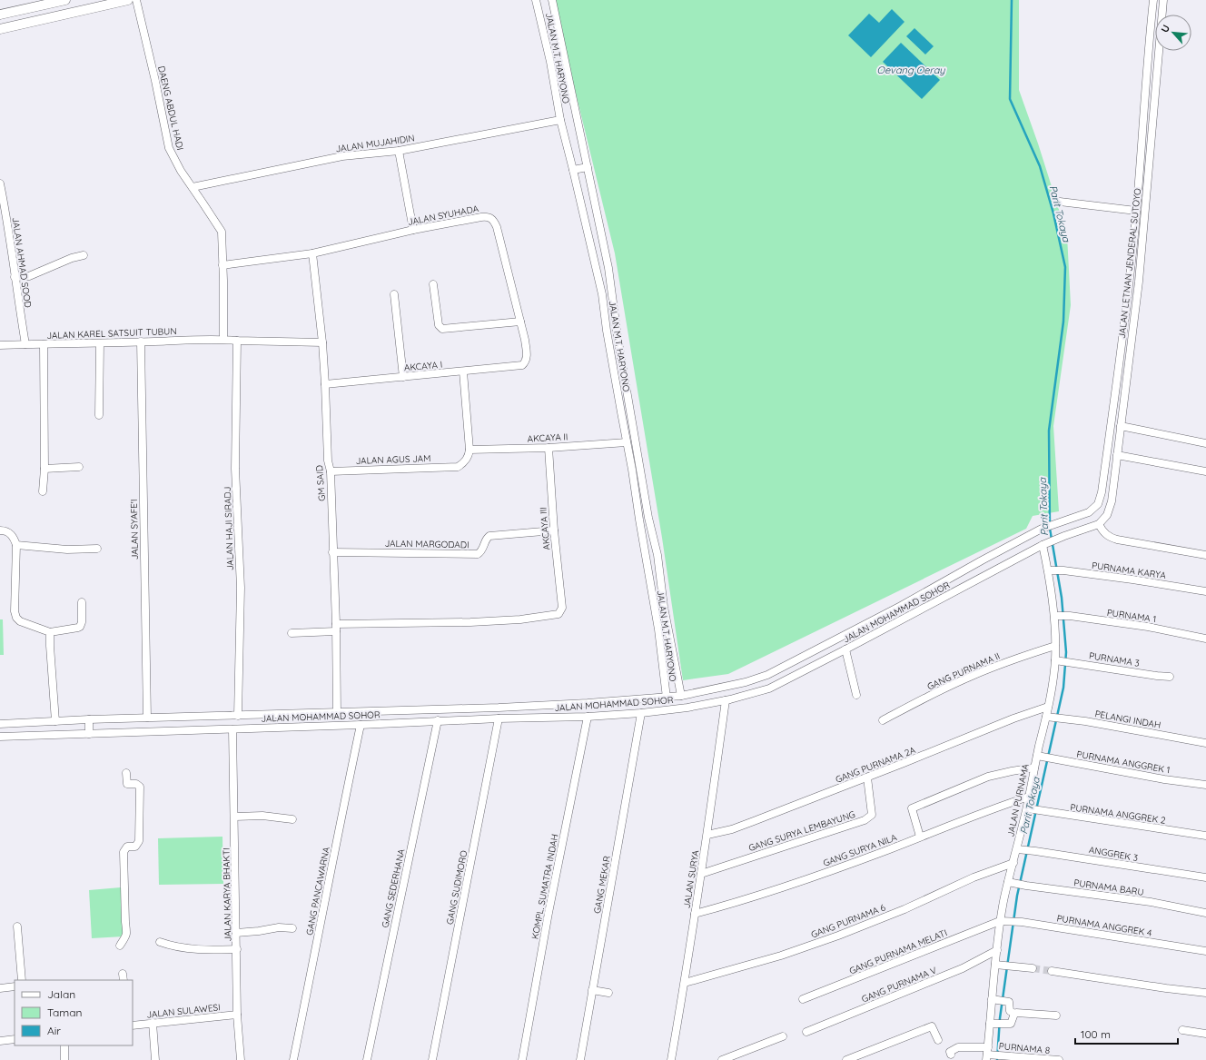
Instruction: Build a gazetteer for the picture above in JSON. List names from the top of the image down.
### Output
{
  "streets": {
    "street": [
      "JALAN M.T. HARYONO",
      "DAENG ABDUL HADI",
      "JALAN MUJAHIDIN",
      "JALAN SYUHADA",
      "JALAN AHMAD SOOD",
      "JALAN LETNAN JENDERAL SUTOYO",
      "JALAN KAREL SATSUIT TUBUN",
      "AKCAYA I",
      "AKCAYA II",
      "JALAN AGUS JAM",
      "GM SAID",
      "JALAN HAJI SIRADJ",
      "AKCAYA III",
      "JALAN SYAFE'I",
      "JALAN MARGODADI",
      "PURNAMA KARYA",
      "JALAN MOHAMMAD SOHOR",
      "PURNAMA 1",
      "PURNAMA 3",
      "GANG PURNAMA II",
      "PELANGI INDAH",
      "PURNAMA ANGGREK 1",
      "GANG PURNAMA 2A",
      "JALAN PURNAMA",
      "PURNAMA ANGGREK 2",
      "GANG SURYA LEMBAYUNG",
      "GANG SURYA NILA",
      "ANGGREK 3",
      "JALAN SURYA",
      "GANG MEKAR",
      "KOMPL. SUMATRA INDAH",
      "GANG SUDIMORO",
      "PURNAMA BARU",
      "GANG SEDERHANA",
      "GANG PANCAWARNA",
      "JALAN KARYA BHAKTI",
      "GANG PURNAMA 6",
      "PURNAMA ANGGREK 4",
      "GANG PURNAMA MELATI",
      "GANG PURNAMA V",
      "JALAN SULAWESI",
      "PURNAMA 8"
    ]
  },
  "crossings": [
    ["JALAN M.T. HARYONO", "JALAN MUJAHIDIN"],
    ["JALAN M.T. HARYONO", "AKCAYA II"],
    ["JALAN M.T. HARYONO", "JALAN MOHAMMAD SOHOR"],
    ["DAENG ABDUL HADI", "JALAN MUJAHIDIN"],
    ["DAENG ABDUL HADI", "JALAN SYUHADA"],
    ["DAENG ABDUL HADI", "JALAN KAREL SATSUIT TUBUN"],
    ["JALAN SYUHADA", "AKCAYA I"],
    ["JALAN SYUHADA", "GM SAID"],
    ["JALAN AHMAD SOOD", "JALAN KAREL SATSUIT TUBUN"],
    ["JALAN LETNAN JENDERAL SUTOYO", "JALAN MOHAMMAD SOHOR"],
    ["JALAN KAREL SATSUIT TUBUN", "GM SAID"],
    ["JALAN KAREL SATSUIT TUBUN", "JALAN HAJI SIRADJ"],
    ["JALAN KAREL SATSUIT TUBUN", "JALAN SYAFE'I"],
    ["AKCAYA I", "GM SAID"],
    ["AKCAYA II", "JALAN AGUS JAM"],
    ["AKCAYA II", "AKCAYA III"],
    ["JALAN AGUS JAM", "GM SAID"],
    ["GM SAID", "AKCAYA III"],
    ["GM SAID", "JALAN MARGODADI"],
    ["GM SAID", "JALAN MOHAMMAD SOHOR"],
    ["JALAN HAJI SIRADJ", "JALAN MOHAMMAD SOHOR"],
    ["AKCAYA III", "JALAN MARGODADI"],
    ["JALAN SYAFE'I", "JALAN MOHAMMAD SOHOR"],
    ["PURNAMA KARYA", "JALAN PURNAMA"],
    ["JALAN MOHAMMAD SOHOR", "JALAN PURNAMA"],
    ["JALAN MOHAMMAD SOHOR", "JALAN SURYA"],
    ["JALAN MOHAMMAD SOHOR", "GANG MEKAR"],
    ["JALAN MOHAMMAD SOHOR", "KOMPL. SUMATRA INDAH"],
    ["JALAN MOHAMMAD SOHOR", "GANG SUDIMORO"],
    ["JALAN MOHAMMAD SOHOR", "GANG SEDERHANA"],
    ["JALAN MOHAMMAD SOHOR", "GANG PANCAWARNA"],
    ["JALAN MOHAMMAD SOHOR", "JALAN KARYA BHAKTI"],
    ["PURNAMA 1", "JALAN PURNAMA"],
    ["PURNAMA 3", "JALAN PURNAMA"],
    ["GANG PURNAMA II", "JALAN PURNAMA"],
    ["PELANGI INDAH", "JALAN PURNAMA"],
    ["PURNAMA ANGGREK 1", "JALAN PURNAMA"],
    ["GANG PURNAMA 2A", "JALAN PURNAMA"],
    ["GANG PURNAMA 2A", "GANG SURYA LEMBAYUNG"],
    ["GANG PURNAMA 2A", "JALAN SURYA"],
    ["JALAN PURNAMA", "PURNAMA ANGGREK 2"],
    ["JALAN PURNAMA", "GANG SURYA NILA"],
    ["JALAN PURNAMA", "ANGGREK 3"],
    ["JALAN PURNAMA", "PURNAMA BARU"],
    ["JALAN PURNAMA", "GANG PURNAMA 6"],
    ["JALAN PURNAMA", "PURNAMA ANGGREK 4"],
    ["JALAN PURNAMA", "GANG PURNAMA MELATI"],
    ["JALAN PURNAMA", "GANG PURNAMA V"],
    ["JALAN PURNAMA", "PURNAMA 8"],
    ["GANG SURYA LEMBAYUNG", "JALAN SURYA"],
    ["GANG SURYA NILA", "JALAN SURYA"],
    ["JALAN SURYA", "GANG PURNAMA 6"],
    ["JALAN KARYA BHAKTI", "JALAN SULAWESI"],
    ["PURNAMA ANGGREK 4", "GANG PURNAMA MELATI"]
  ],
  "water": ["Oevang Oeray", "Parit Tokaya"],
  "legend": ["Jalan", "Taman", "Air"],
  "scale_bar": "100 m",
  "north": "top left"
}
